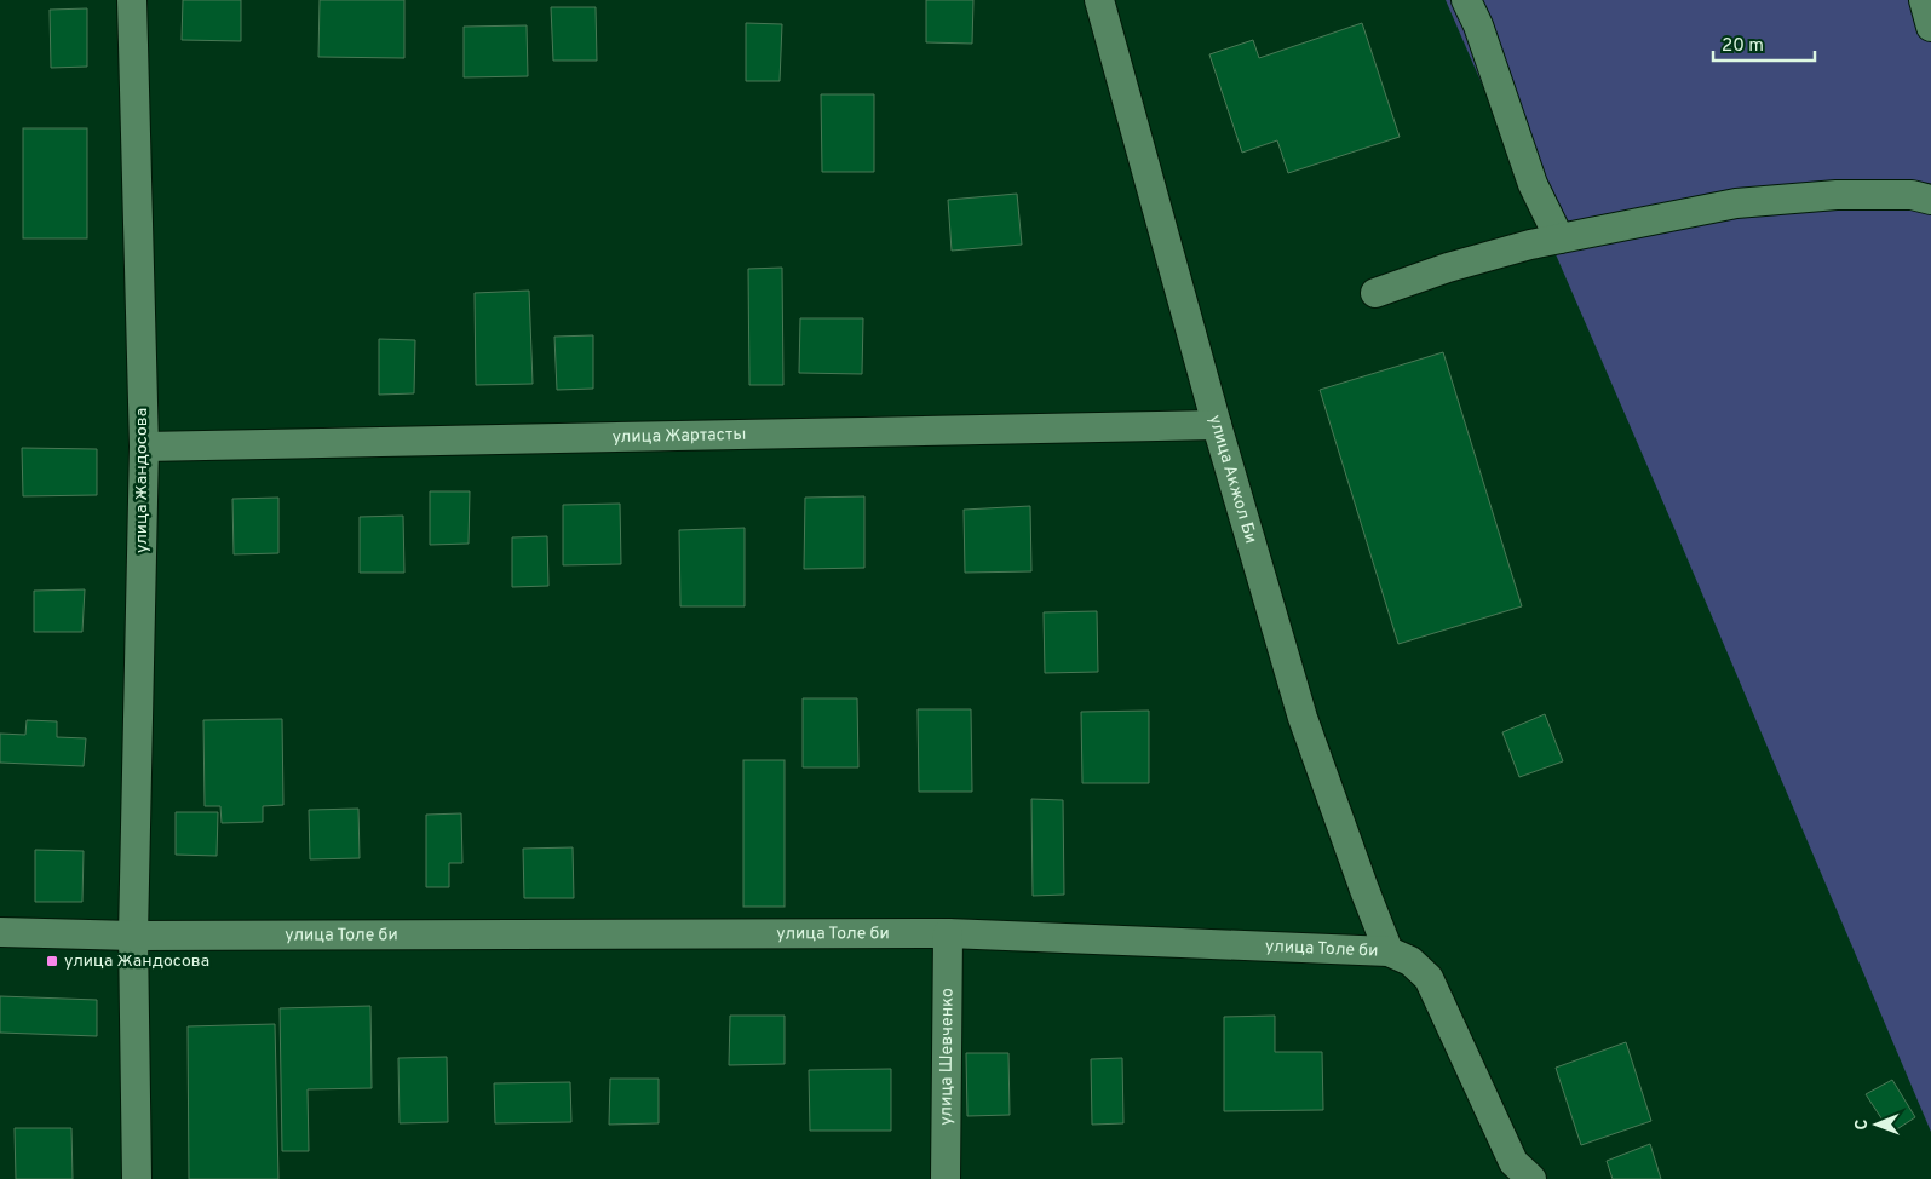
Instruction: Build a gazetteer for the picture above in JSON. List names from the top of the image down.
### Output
{
  "streets": {
    "street": [
      "улица Жартасты",
      "улица Акжол Би",
      "улица Жандосова",
      "улица Толе би",
      "улица Шевченко"
    ]
  },
  "crossings": [
    ["улица Жартасты", "улица Акжол Би"],
    ["улица Жартасты", "улица Жандосова"],
    ["улица Акжол Би", "улица Толе би"],
    ["улица Жандосова", "улица Толе би"],
    ["улица Толе би", "улица Шевченко"]
  ],
  "places": {
    "transit": ["улица Жандосова"]
  },
  "scale_bar": "20 m",
  "north": "left"
}
